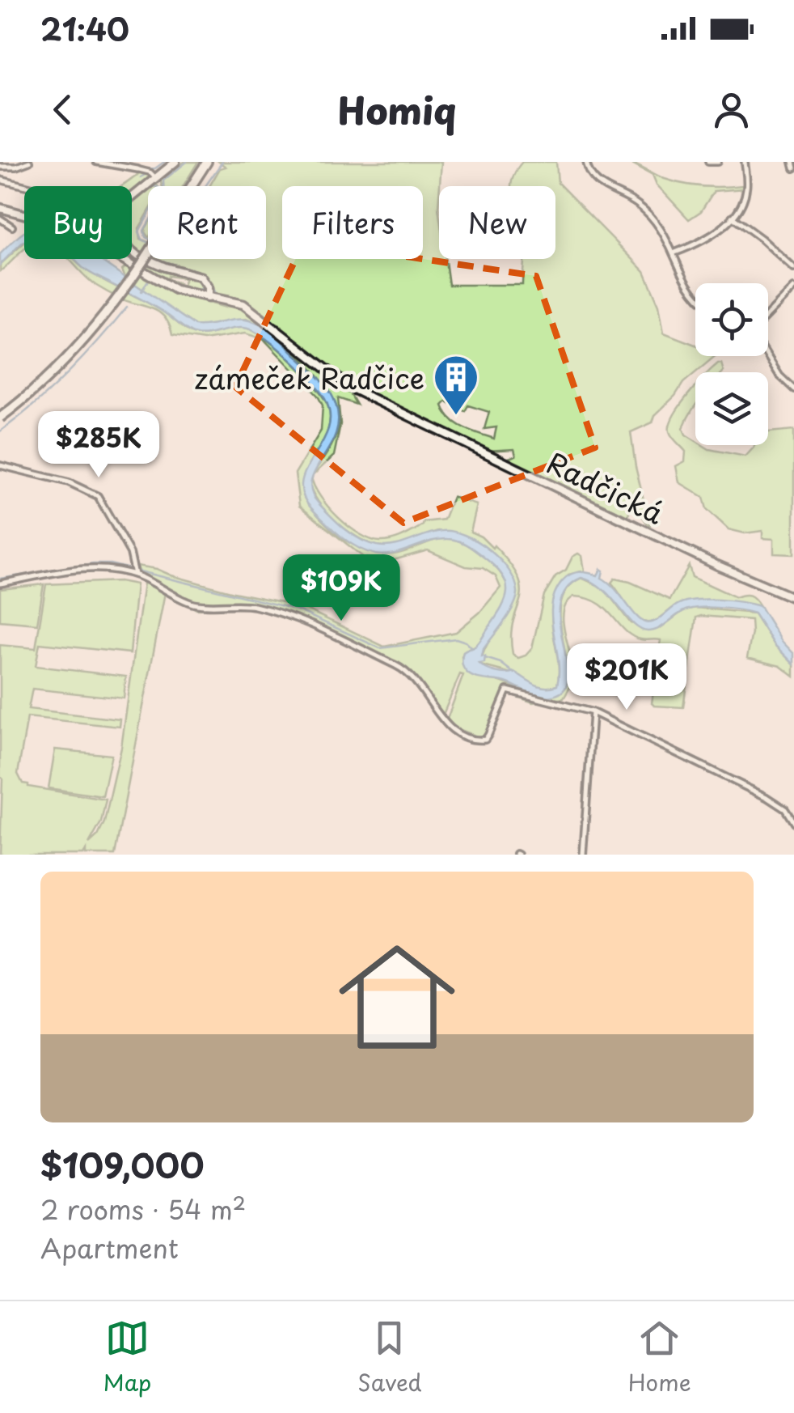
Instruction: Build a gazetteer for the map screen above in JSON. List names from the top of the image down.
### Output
{
  "streets": {
    "street": ["Radčická"]
  },
  "places": {
    "building": ["zámeček Radčice"]
  },
  "page": {
    "status": "21:40",
    "header": "Homiq",
    "chip": [
      "Buy",
      "Rent",
      "Filters",
      "New"
    ],
    "price": ["$285K", "$109K", "$201K"],
    "list": [
      {
        "name": "$109,000",
        "note": "2 rooms · 54 m² · Apartment"
      }
    ],
    "tabs": ["Map", "Saved", "Home"]
  }
}
